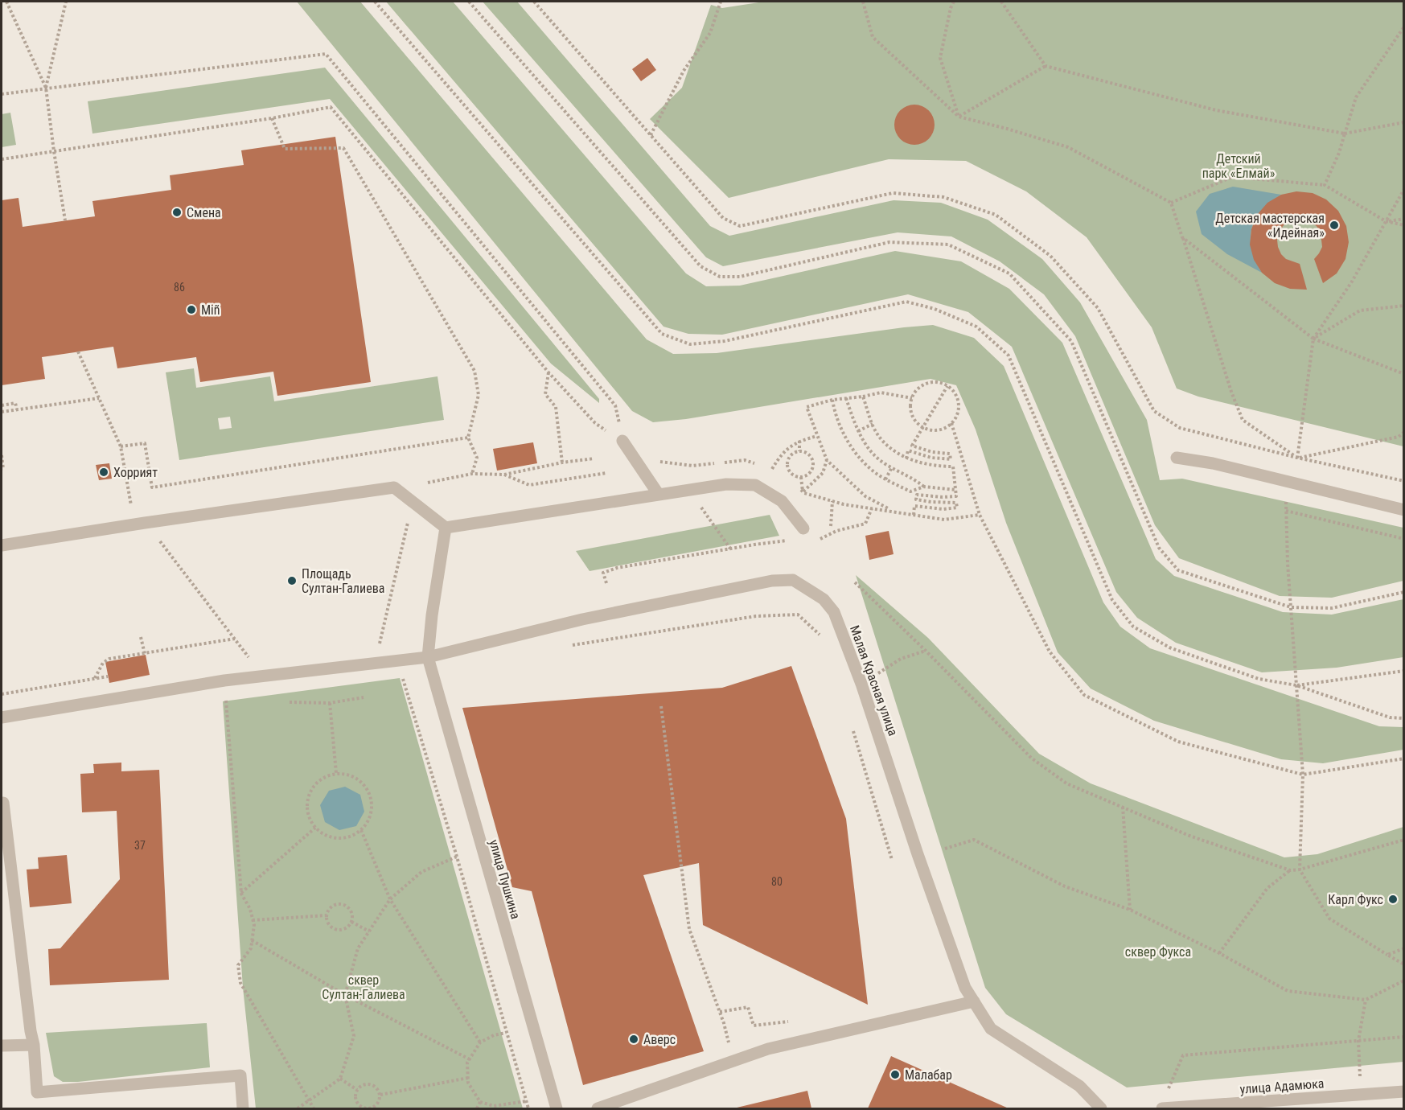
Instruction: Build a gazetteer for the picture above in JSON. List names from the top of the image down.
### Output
{
  "streets": {
    "street": ["Малая Красная улица", "улица Пушкина", "улица Адамюка"]
  },
  "crossings": [
    ["Малая Красная улица", "улица Пушкина"]
  ],
  "parks": ["Детский парк «Елмай»", "cквер Фукса", "сквер Султан-Галиева"],
  "places": [
    "Смена",
    "Детская мастерская «Идейная»",
    "Miñ",
    "Хоррият",
    "Площадь Султан-Галиева",
    "Карл Фукс",
    "Аверс",
    "Малабар"
  ],
  "house_numbers": ["86", "37", "80"]
}
